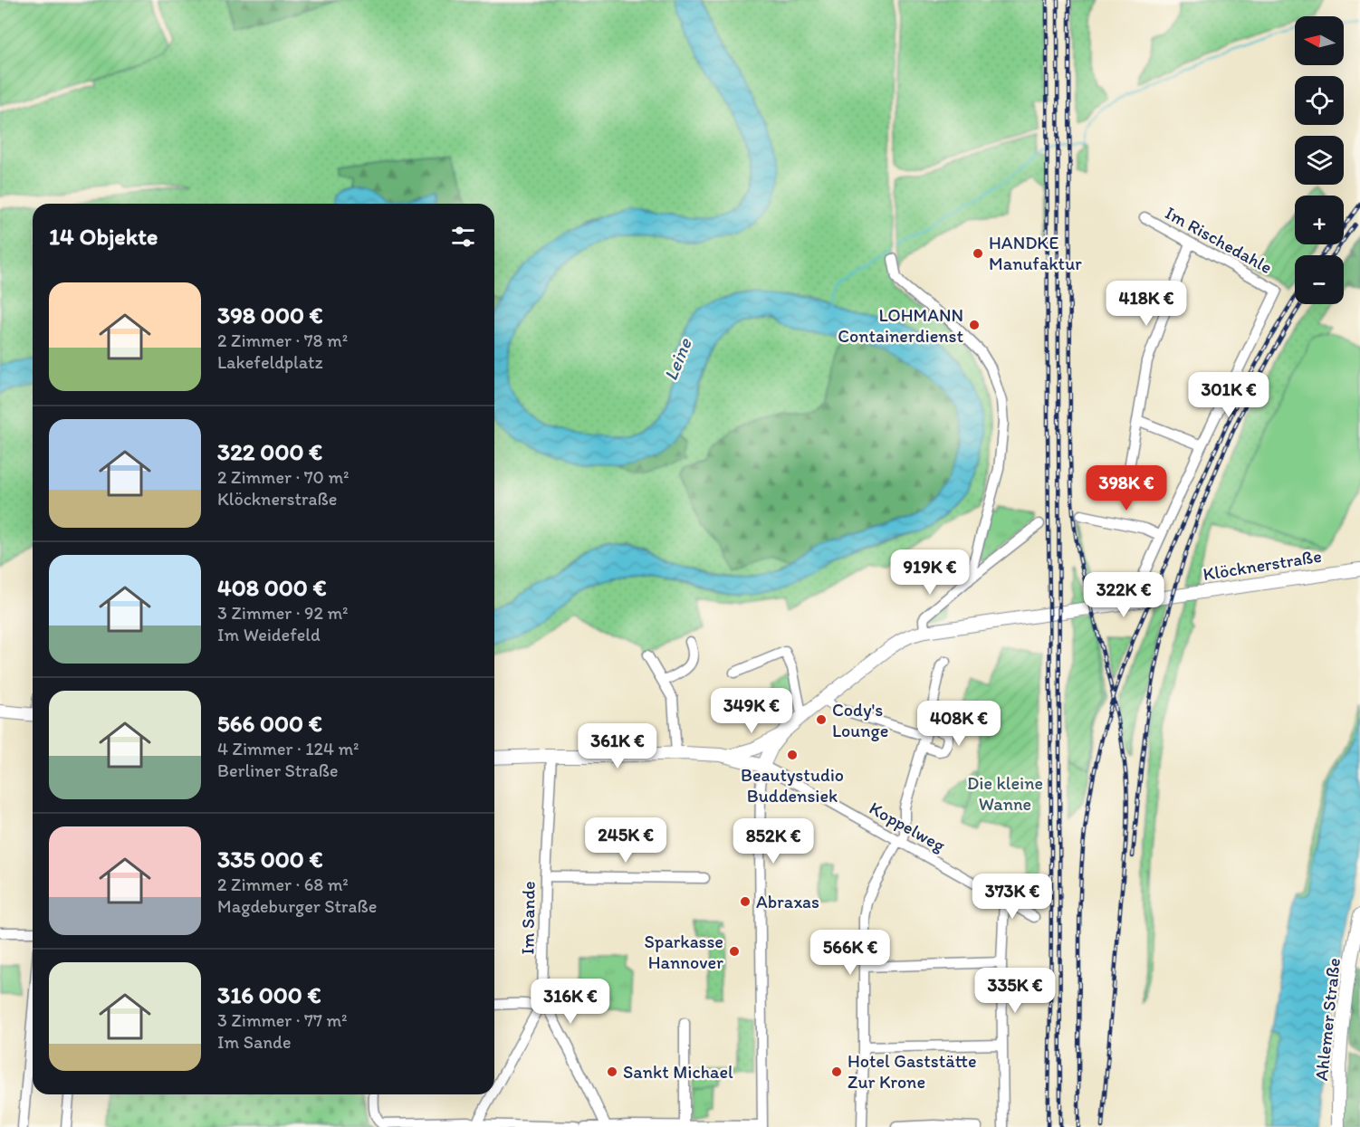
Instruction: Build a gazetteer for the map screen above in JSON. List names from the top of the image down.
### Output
{
  "streets": {
    "main road": ["Klöcknerstraße", "Ahlemer Straße"],
    "street": ["Im Rischedahle", "Koppelweg", "Im Sande"]
  },
  "water": ["Leine"],
  "parks": ["Die kleine Wanne"],
  "places": [
    "HANDKE Manufaktur",
    "LOHMANN Containerdienst",
    "Cody's Lounge",
    "Beautystudio Buddensiek",
    "Abraxas",
    "Sparkasse Hannover",
    "Sankt Michael",
    "Hotel Gaststätte Zur Krone"
  ],
  "north": "left",
  "page": {
    "map_buttons": ["+", "−"],
    "heading": "14 Objekte",
    "list": [
      {
        "name": "398 000 €",
        "note": "2 Zimmer · 78 m² · Lakefeldplatz"
      },
      {
        "name": "322 000 €",
        "note": "2 Zimmer · 70 m² · Klöcknerstraße"
      },
      {
        "name": "408 000 €",
        "note": "3 Zimmer · 92 m² · Im Weidefeld"
      },
      {
        "name": "566 000 €",
        "note": "4 Zimmer · 124 m² · Berliner Straße"
      },
      {
        "name": "335 000 €",
        "note": "2 Zimmer · 68 m² · Magdeburger Straße"
      },
      {
        "name": "316 000 €",
        "note": "3 Zimmer · 77 m² · Im Sande"
      }
    ],
    "price": [
      "418K €",
      "301K €",
      "398K €",
      "919K €",
      "322K €",
      "349K €",
      "408K €",
      "361K €",
      "245K €",
      "852K €",
      "373K €",
      "566K €",
      "335K €",
      "316K €"
    ]
  }
}
